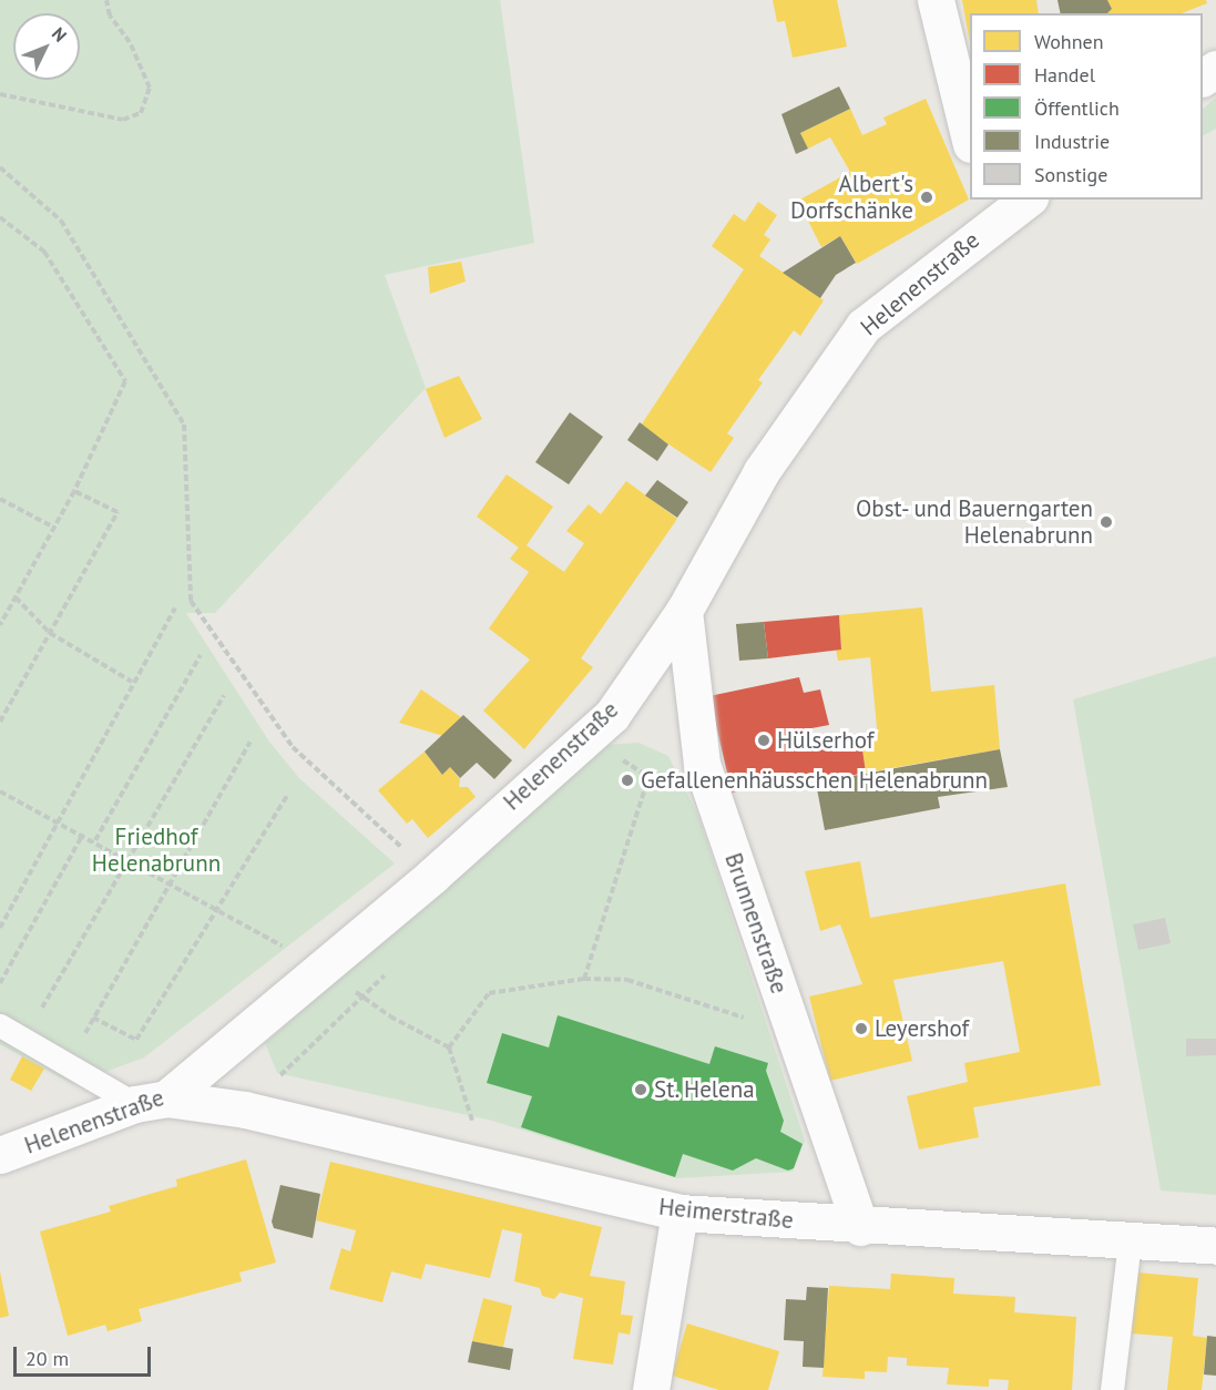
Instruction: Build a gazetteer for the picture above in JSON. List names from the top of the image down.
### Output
{
  "streets": {
    "street": ["Helenenstraße", "Brunnenstraße", "Heimerstraße"]
  },
  "crossings": [
    ["Helenenstraße", "Brunnenstraße"],
    ["Helenenstraße", "Heimerstraße"],
    ["Brunnenstraße", "Heimerstraße"]
  ],
  "parks": ["Friedhof Helenabrunn"],
  "places": [
    "Albert's Dorfschänke",
    "Obst- und Bauerngarten Helenabrunn",
    "Hülserhof",
    "Gefallenenhäusschen Helenabrunn",
    "Leyershof",
    "St. Helena"
  ],
  "legend": [
    "Wohnen",
    "Handel",
    "Öffentlich",
    "Industrie",
    "Sonstige"
  ],
  "scale_bar": "20 m",
  "north": "top right"
}
